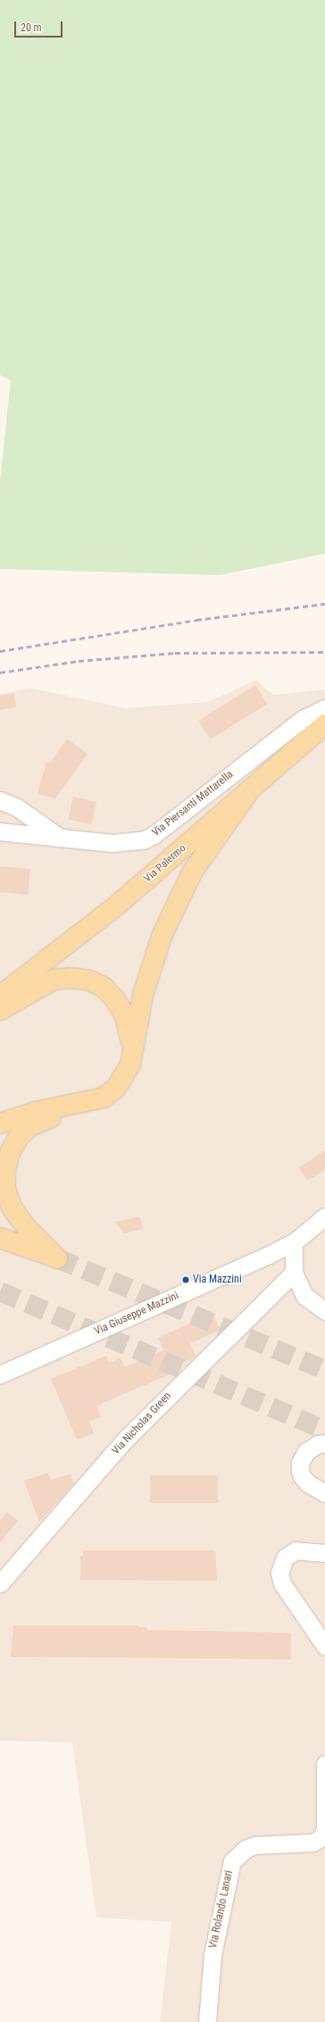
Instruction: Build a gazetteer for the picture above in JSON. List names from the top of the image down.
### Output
{
  "streets": {
    "main road": ["Via Palermo"],
    "street": [
      "Via Piersanti Mattarella",
      "Via Giuseppe Mazzini",
      "Via Nicholas Green",
      "Via Rolando Lanari"
    ]
  },
  "places": ["Via Mazzini"],
  "scale_bar": "20 m"
}
